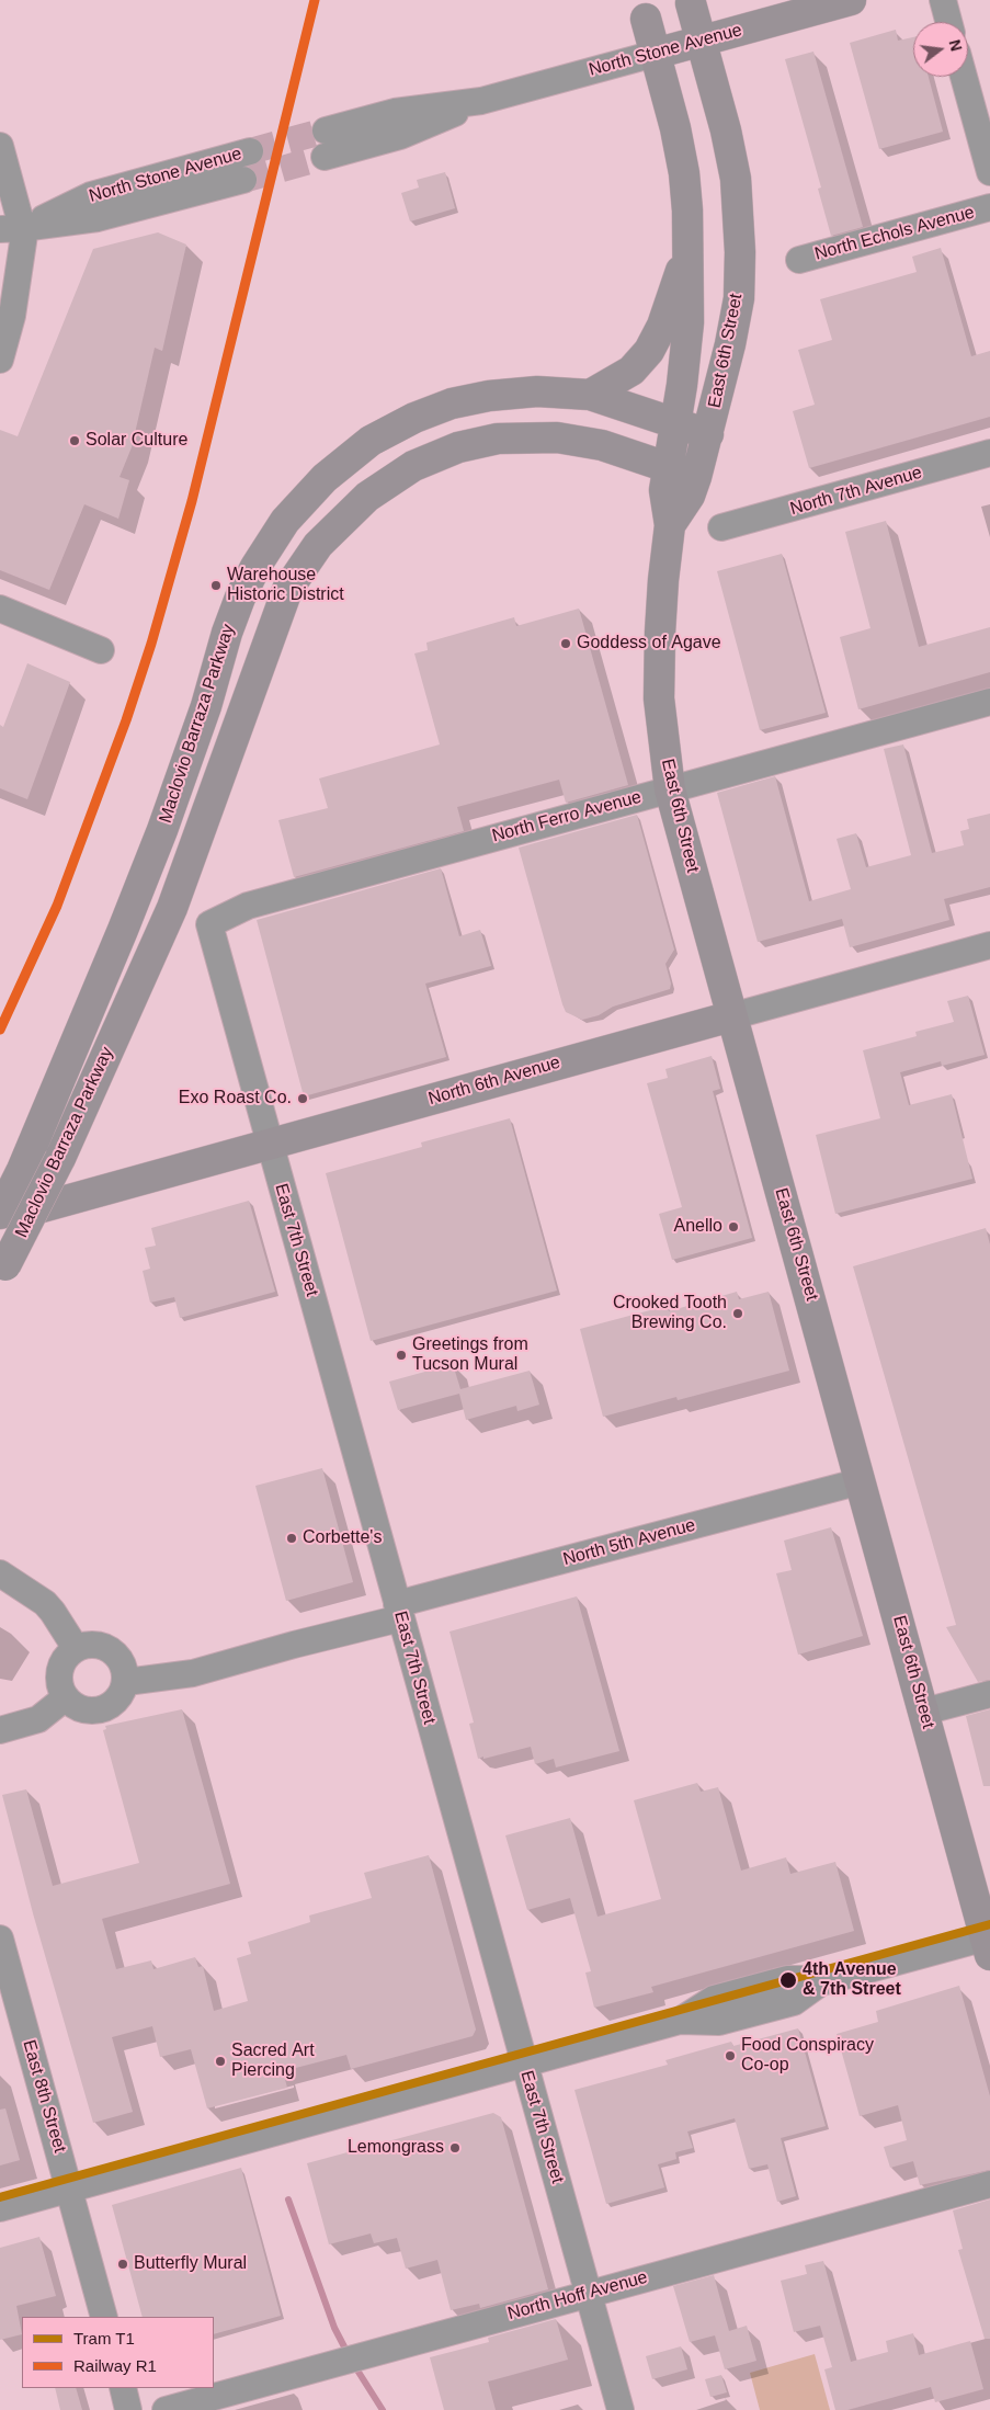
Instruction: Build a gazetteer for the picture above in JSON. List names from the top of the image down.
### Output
{
  "streets": {
    "main road": [
      "North Stone Avenue",
      "East 6th Street",
      "Maclovio Barraza Parkway",
      "North 6th Avenue"
    ],
    "street": [
      "North Echols Avenue",
      "North 7th Avenue",
      "North Ferro Avenue",
      "East 7th Street",
      "North 5th Avenue",
      "East 8th Street",
      "North Hoff Avenue"
    ]
  },
  "crossings": [
    ["North Stone Avenue", "East 6th Street"],
    ["East 6th Street", "Maclovio Barraza Parkway"],
    ["East 6th Street", "North Ferro Avenue"],
    ["East 6th Street", "North 6th Avenue"],
    ["East 6th Street", "North 5th Avenue"],
    ["North Ferro Avenue", "East 7th Street"],
    ["North 6th Avenue", "East 7th Street"],
    ["East 7th Street", "North 5th Avenue"],
    ["East 7th Street", "North Hoff Avenue"]
  ],
  "places": [
    "Solar Culture",
    "Warehouse Historic District",
    "Goddess of Agave",
    "Exo Roast Co.",
    "Anello",
    "Crooked Tooth Brewing Co.",
    "Greetings from Tucson Mural",
    "Corbette's",
    "4th Avenue & 7th Street",
    "Food Conspiracy Co-op",
    "Sacred Art Piercing",
    "Lemongrass",
    "Butterfly Mural"
  ],
  "lines": ["rail line R1", "tram line T1"],
  "legend": ["Tram T1", "Railway R1"],
  "north": "right"
}
